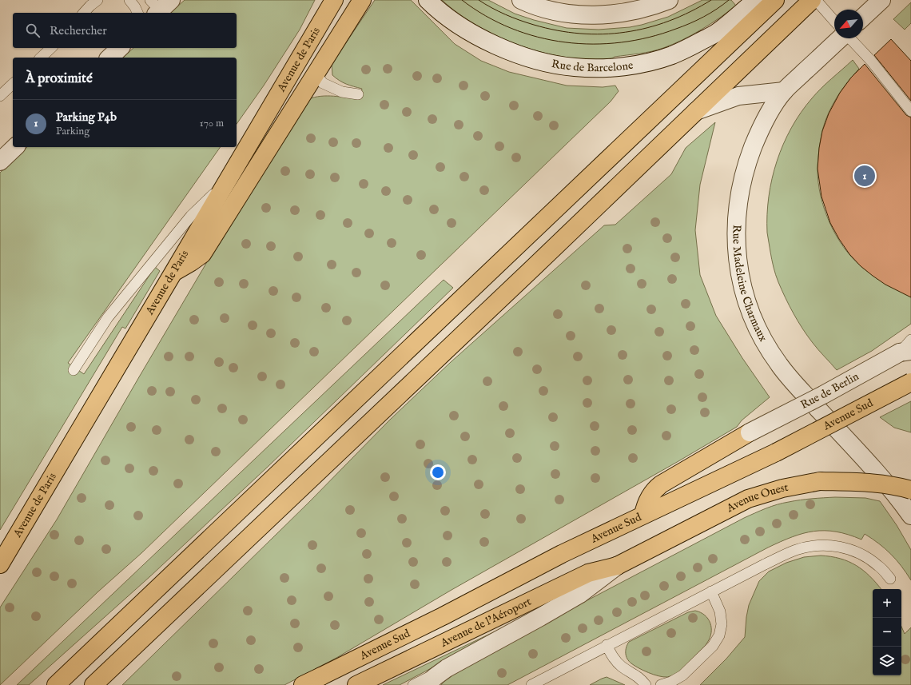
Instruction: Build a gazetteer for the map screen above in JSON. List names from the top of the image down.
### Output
{
  "streets": {
    "main road": [
      "Avenue de Paris",
      "Avenue Sud",
      "Avenue Ouest",
      "Avenue de l'Aéroport"
    ],
    "street": ["Rue de Barcelone", "Rue Madeleine Charmaux", "Rue de Berlin"]
  },
  "crossings": [
    ["Avenue Ouest", "Avenue de l'Aéroport"]
  ],
  "north": "bottom left",
  "page": {
    "search": "Rechercher",
    "heading": "À proximité",
    "list": [
      {
        "mark": "1",
        "name": "Parking P4b",
        "note": "Parking",
        "value": "170 m"
      }
    ],
    "pins": "1",
    "map_buttons": ["+", "−"]
  }
}
